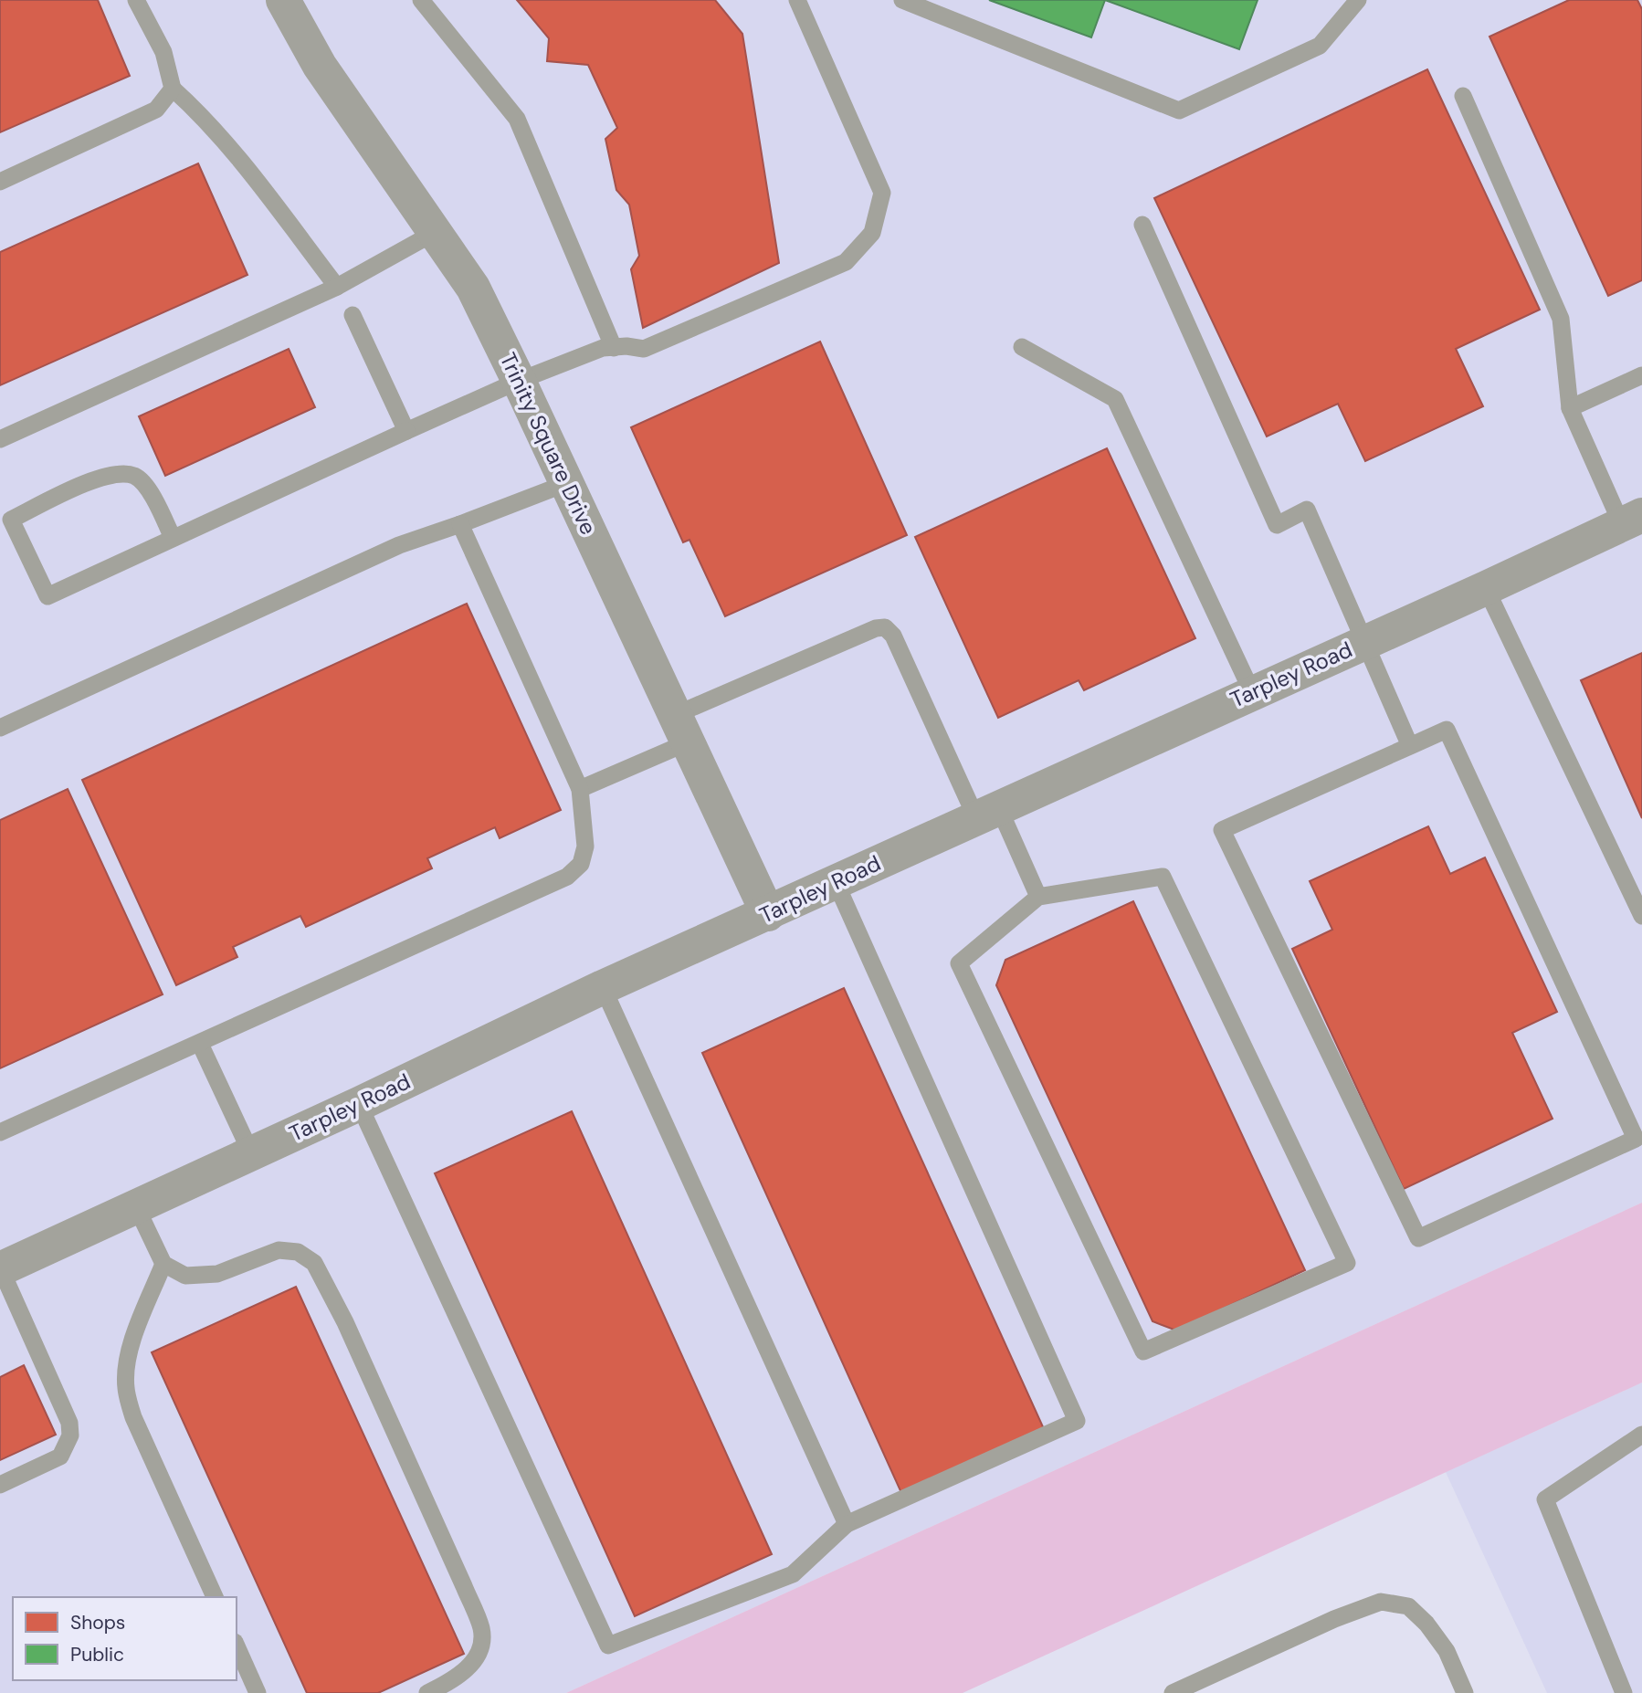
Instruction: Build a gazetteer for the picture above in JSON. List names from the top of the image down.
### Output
{
  "streets": {
    "street": ["Trinity Square Drive", "Tarpley Road"]
  },
  "crossings": [
    ["Trinity Square Drive", "Tarpley Road"]
  ],
  "legend": ["Shops", "Public"]
}
